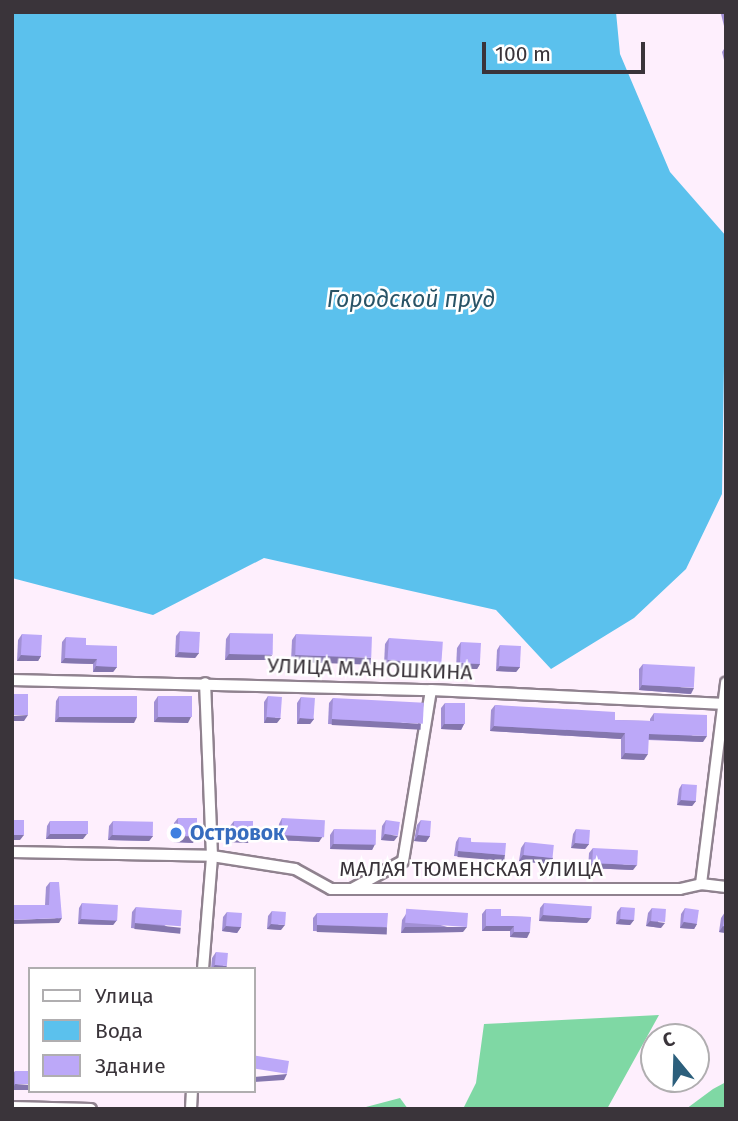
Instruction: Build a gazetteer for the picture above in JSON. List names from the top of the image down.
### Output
{
  "streets": {
    "street": ["УЛИЦА М.АНОШКИНА", "МАЛАЯ ТЮМЕНСКАЯ УЛИЦА"]
  },
  "water": ["Городской пруд"],
  "places": ["Островок"],
  "legend": ["Улица", "Вода", "Здание"],
  "scale_bar": "100 m",
  "north": "top"
}
